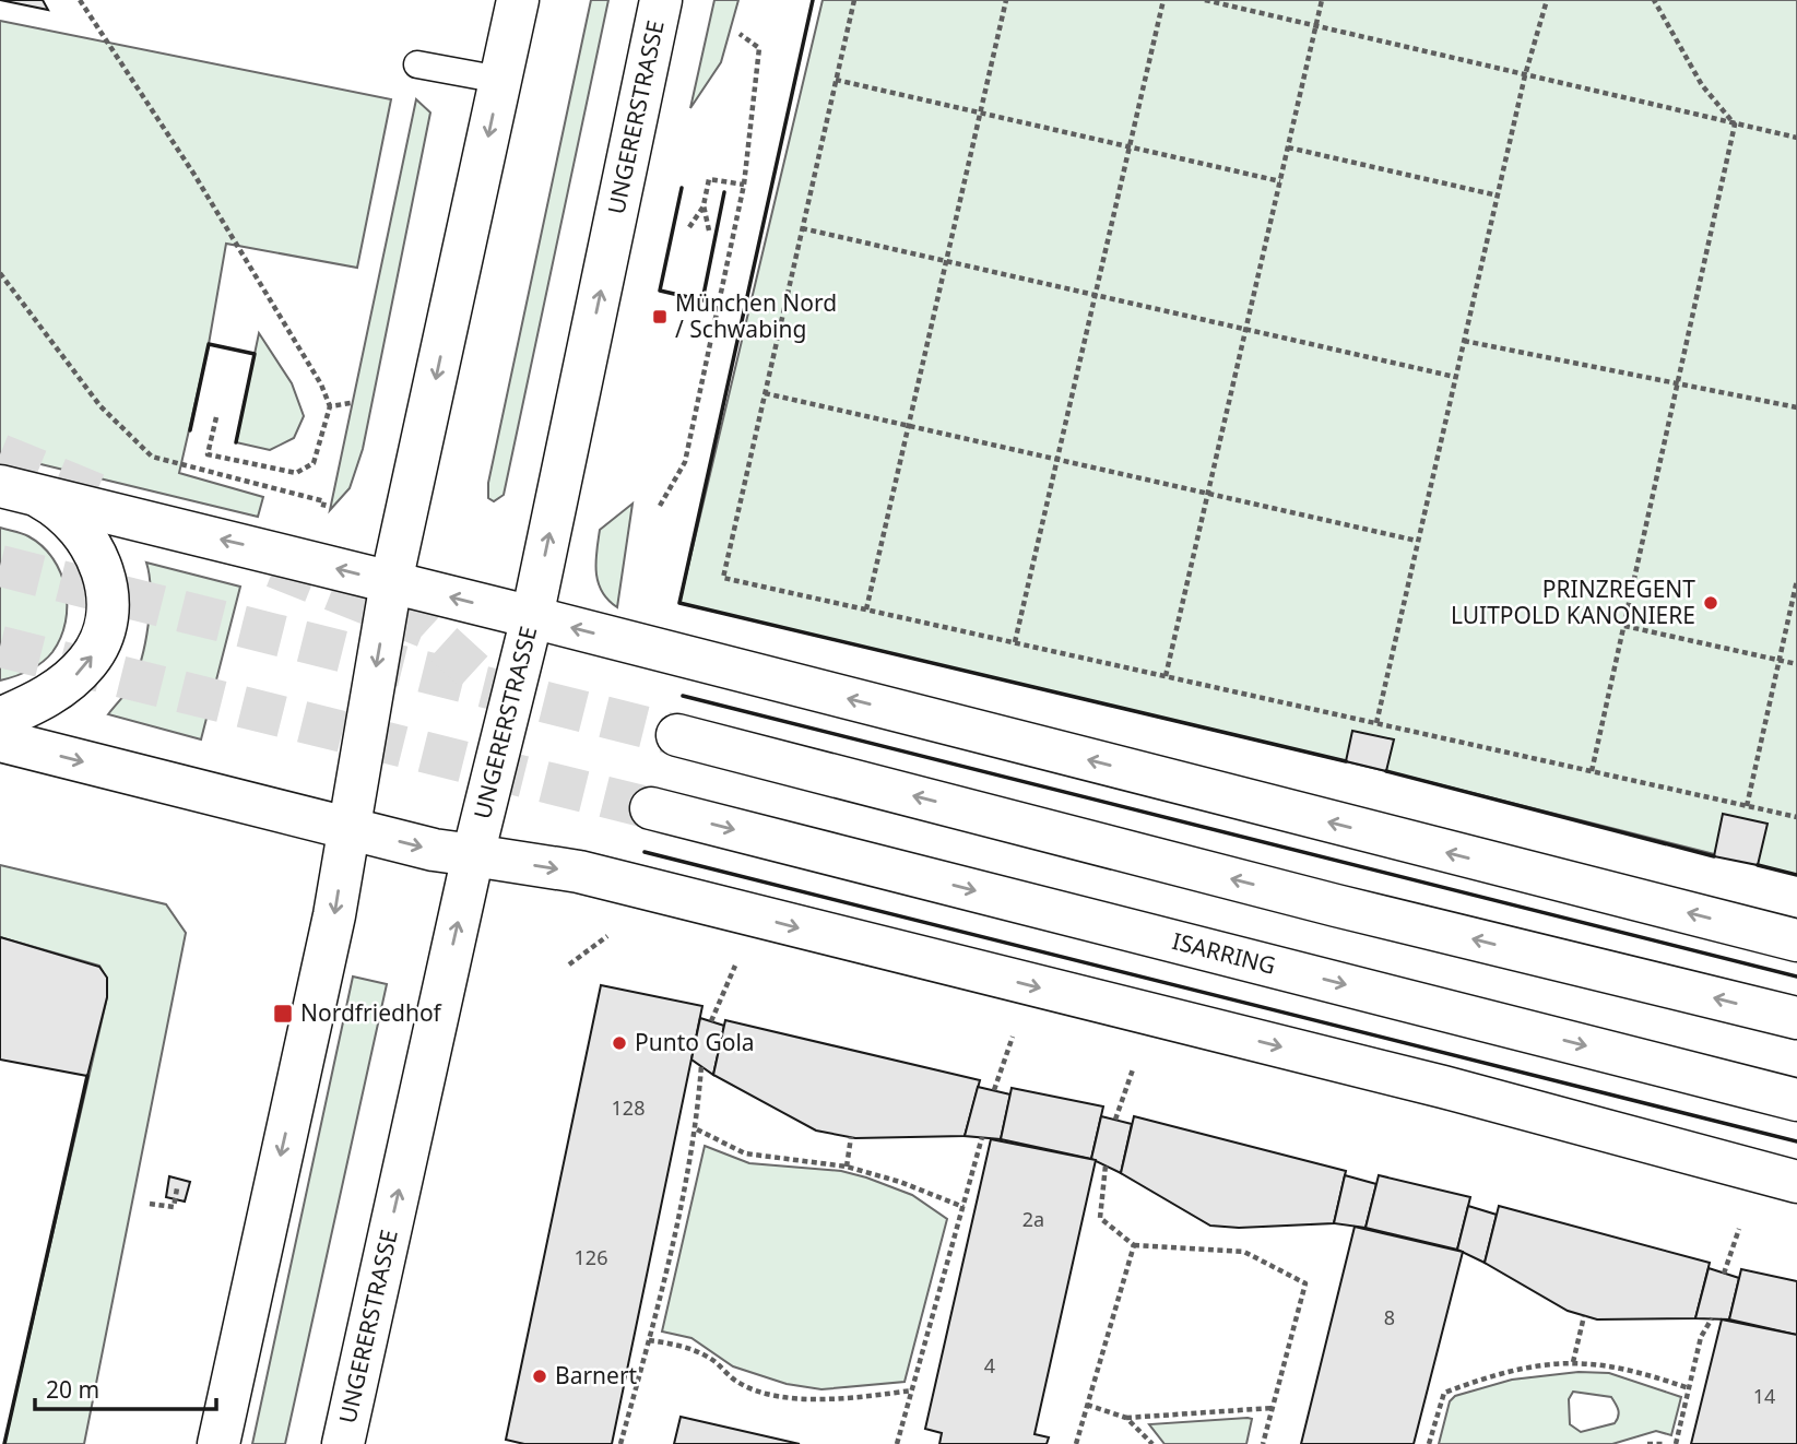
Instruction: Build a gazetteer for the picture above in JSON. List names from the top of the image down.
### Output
{
  "streets": {
    "main road": ["UNGERERSTRASSE", "ISARRING"]
  },
  "places": {
    "transit": ["München Nord / Schwabing", "Nordfriedhof"],
    "other": ["PRINZREGENT LUITPOLD KANONIERE", "Punto Gola", "Barnert"]
  },
  "house_numbers": [
    "128",
    "2a",
    "126",
    "8",
    "4",
    "14"
  ],
  "scale_bar": "20 m"
}
